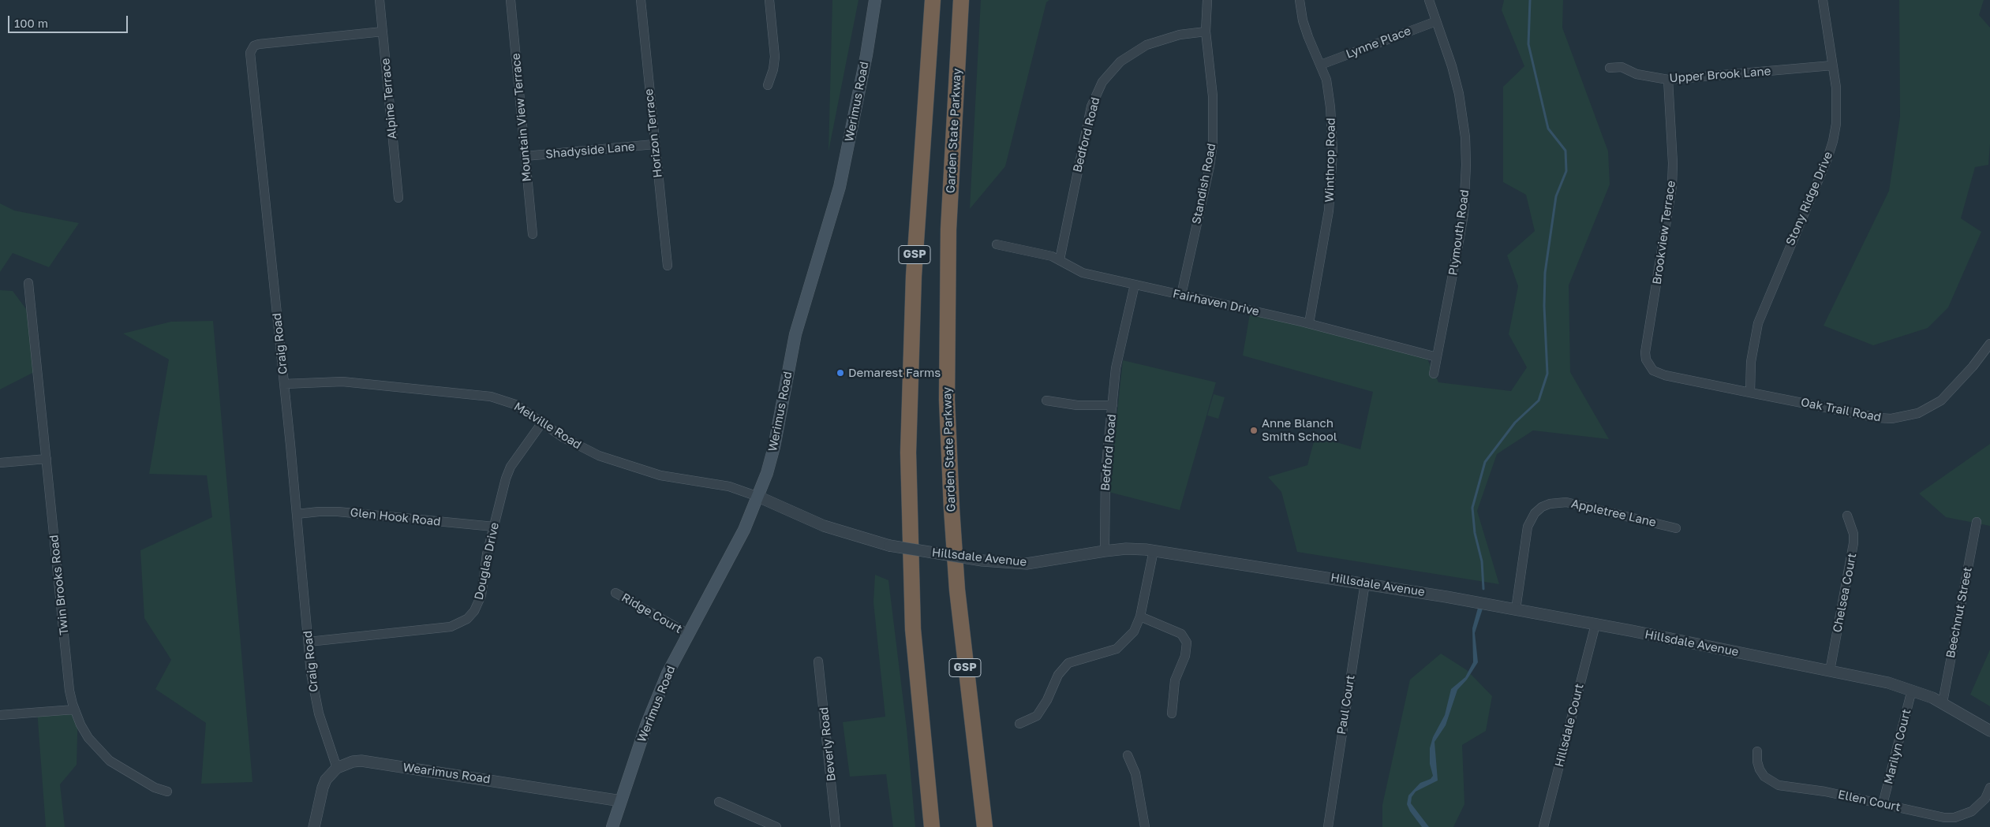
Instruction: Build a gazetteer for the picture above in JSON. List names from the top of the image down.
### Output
{
  "streets": {
    "highway": ["Garden State Parkway", "GSP"],
    "main road": ["Werimus Road"],
    "street": [
      "Lynne Place",
      "Upper Brook Lane",
      "Alpine Terrace",
      "Mountain View Terrace",
      "Horizon Terrace",
      "Bedford Road",
      "Shadyside Lane",
      "Winthrop Road",
      "Standish Road",
      "Stony Ridge Drive",
      "Plymouth Road",
      "Brookview Terrace",
      "Fairhaven Drive",
      "Craig Road",
      "Oak Trail Road",
      "Melville Road",
      "Appletree Lane",
      "Glen Hook Road",
      "Hillsdale Avenue",
      "Douglas Drive",
      "Twin Brooks Road",
      "Chelsea Court",
      "Beechnut Street",
      "Ridge Court",
      "Paul Court",
      "Hillsdale Court",
      "Beverly Road",
      "Marilyn Court",
      "Wearimus Road",
      "Ellen Court"
    ]
  },
  "crossings": [
    ["Lynne Place", "Winthrop Road"],
    ["Lynne Place", "Plymouth Road"],
    ["Upper Brook Lane", "Stony Ridge Drive"],
    ["Upper Brook Lane", "Brookview Terrace"],
    ["Alpine Terrace", "Craig Road"],
    ["Werimus Road", "Melville Road"],
    ["Werimus Road", "Hillsdale Avenue"],
    ["Werimus Road", "Ridge Court"],
    ["Werimus Road", "Wearimus Road"],
    ["Mountain View Terrace", "Shadyside Lane"],
    ["Horizon Terrace", "Shadyside Lane"],
    ["Bedford Road", "Standish Road"],
    ["Bedford Road", "Fairhaven Drive"],
    ["Bedford Road", "Hillsdale Avenue"],
    ["Winthrop Road", "Fairhaven Drive"],
    ["Standish Road", "Fairhaven Drive"],
    ["Stony Ridge Drive", "Oak Trail Road"],
    ["Plymouth Road", "Fairhaven Drive"],
    ["Brookview Terrace", "Oak Trail Road"],
    ["Craig Road", "Melville Road"],
    ["Craig Road", "Glen Hook Road"],
    ["Craig Road", "Douglas Drive"],
    ["Craig Road", "Wearimus Road"],
    ["Melville Road", "Hillsdale Avenue"],
    ["Melville Road", "Douglas Drive"],
    ["Appletree Lane", "Hillsdale Avenue"],
    ["Glen Hook Road", "Douglas Drive"],
    ["Hillsdale Avenue", "Chelsea Court"],
    ["Hillsdale Avenue", "Beechnut Street"],
    ["Hillsdale Avenue", "Paul Court"],
    ["Hillsdale Avenue", "Hillsdale Court"],
    ["Hillsdale Avenue", "Marilyn Court"],
    ["Marilyn Court", "Ellen Court"]
  ],
  "places": ["Demarest Farms", "Anne Blanch Smith School"],
  "scale_bar": "100 m"
}
